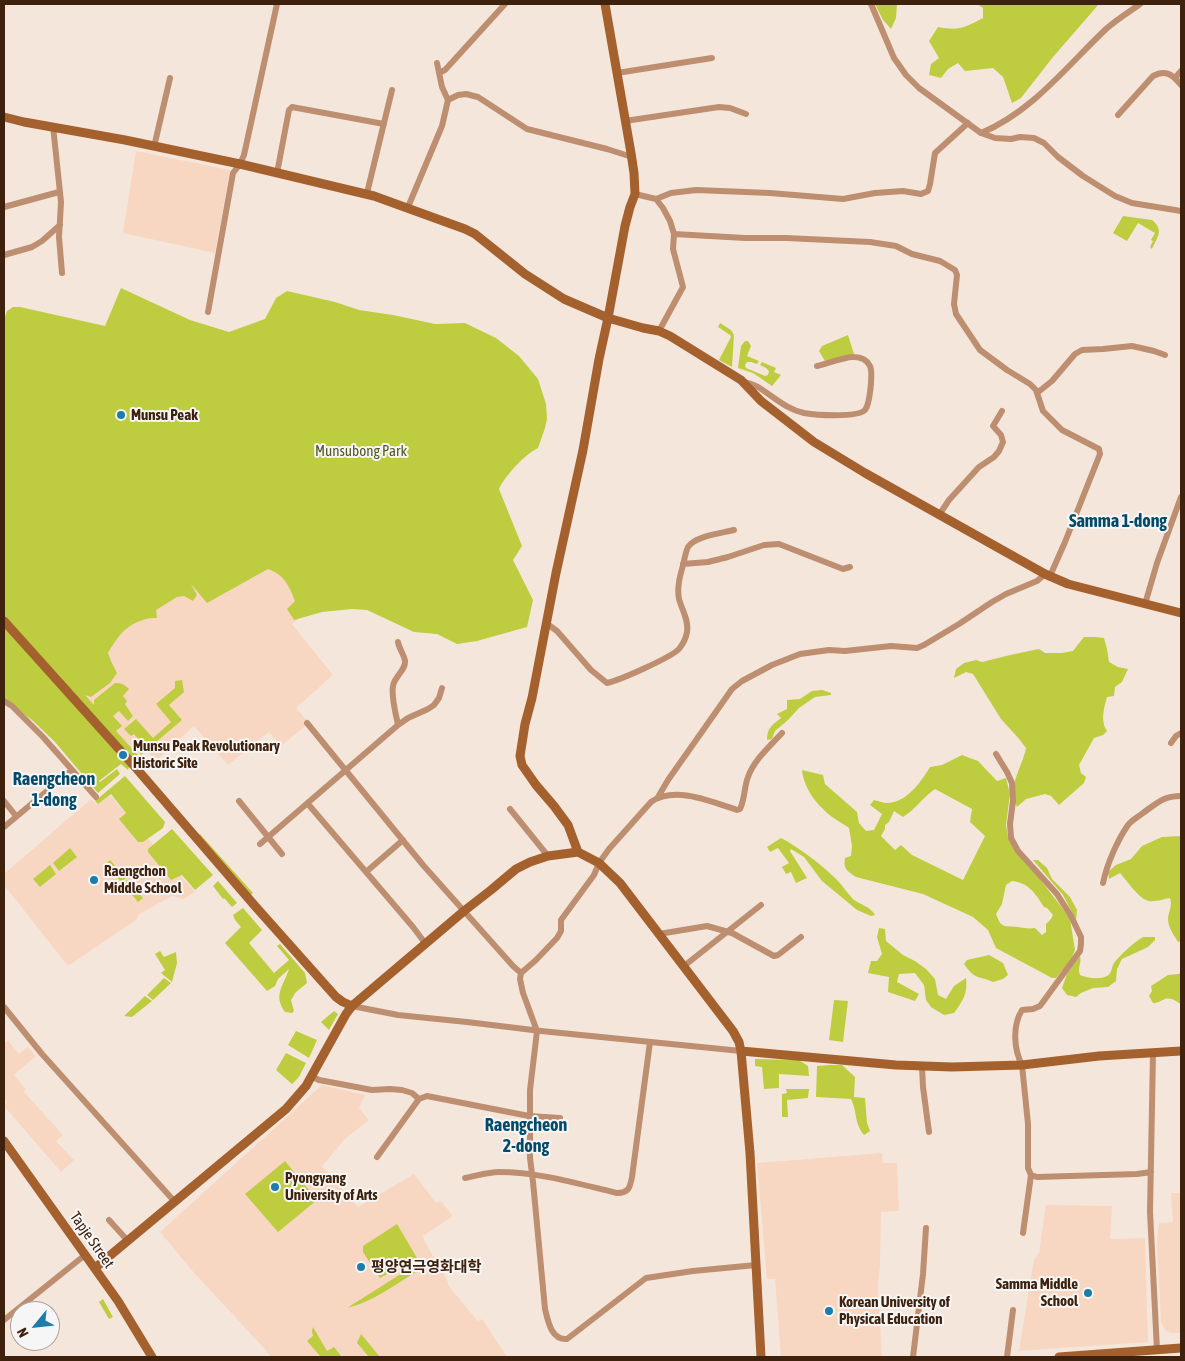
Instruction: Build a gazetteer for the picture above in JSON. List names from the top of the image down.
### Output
{
  "streets": {
    "street": ["Tapje Street"]
  },
  "districts": ["Samma 1-dong", "Raengcheon 1-dong", "Raengcheon 2-dong"],
  "parks": ["Munsubong Park"],
  "places": [
    "Munsu Peak",
    "Munsu Peak Revolutionary Historic Site",
    "Raengchon Middle School",
    "Pyongyang University of Arts",
    "평양연극영화대학",
    "Samma Middle School",
    "Korean University of Physical Education"
  ],
  "north": "bottom left"
}
